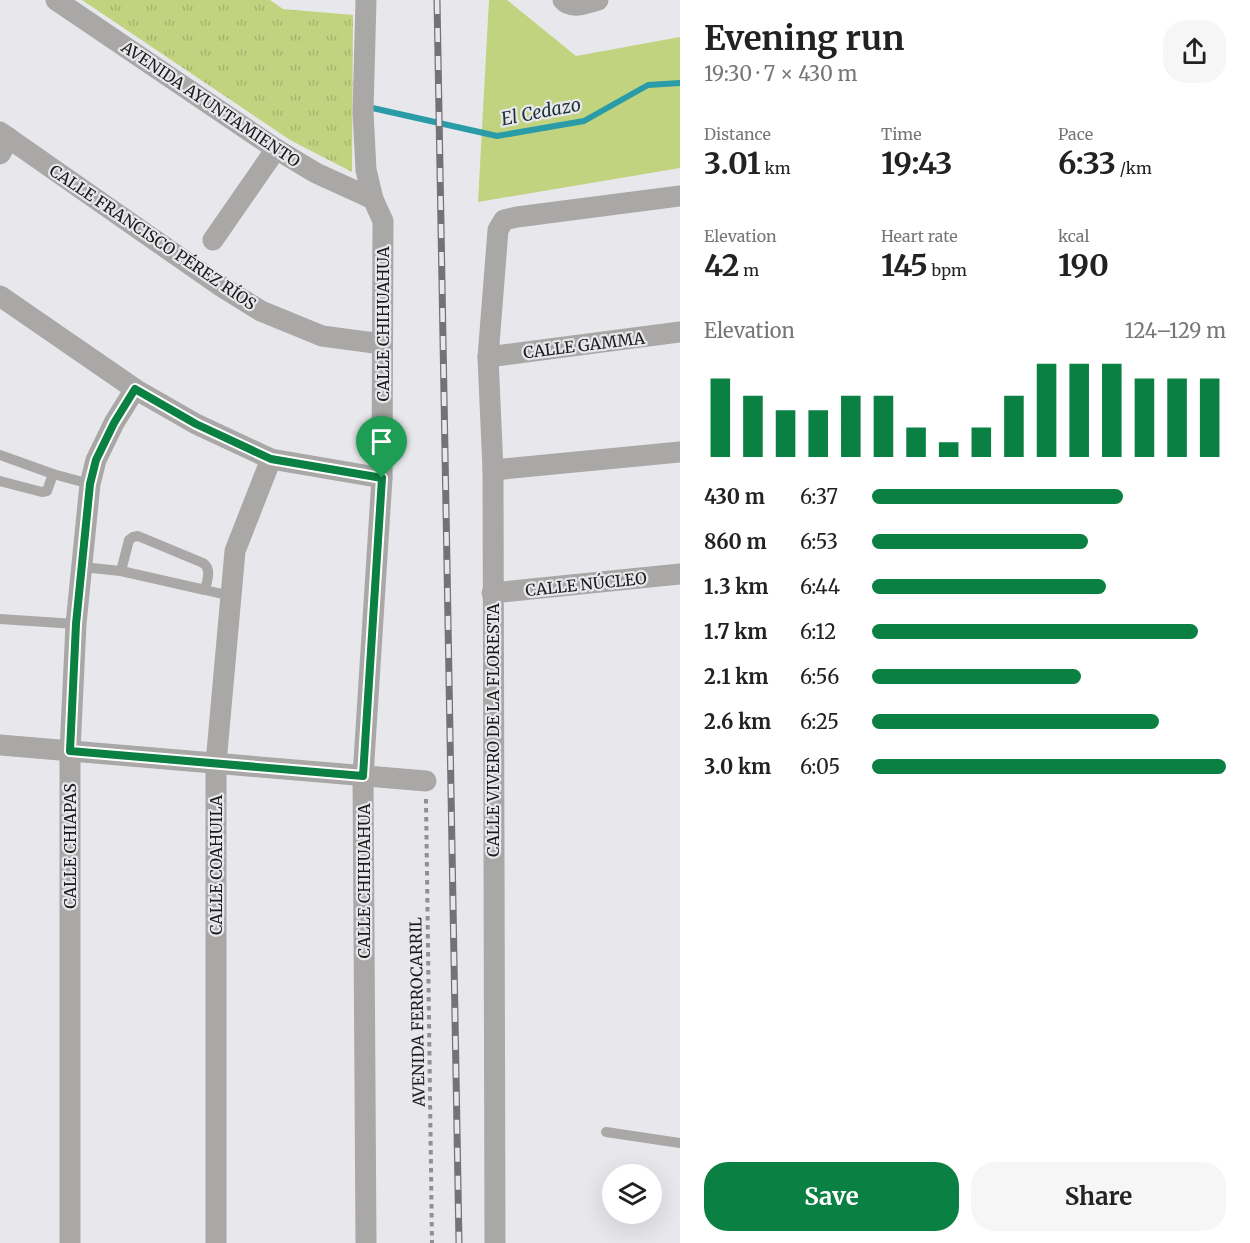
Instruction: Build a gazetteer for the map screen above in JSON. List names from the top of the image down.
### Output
{
  "streets": {
    "street": [
      "AVENIDA AYUNTAMIENTO",
      "CALLE FRANCISCO PÉREZ RÍOS",
      "CALLE CHIHUAHUA",
      "CALLE GAMMA",
      "CALLE NÚCLEO",
      "CALLE VIVERO DE LA FLORESTA",
      "CALLE CHIAPAS",
      "CALLE COAHUILA"
    ],
    "path": ["AVENIDA FERROCARRIL"]
  },
  "crossings": [
    ["AVENIDA AYUNTAMIENTO", "CALLE CHIHUAHUA"],
    ["CALLE FRANCISCO PÉREZ RÍOS", "CALLE CHIHUAHUA"],
    ["CALLE GAMMA", "CALLE VIVERO DE LA FLORESTA"],
    ["CALLE NÚCLEO", "CALLE VIVERO DE LA FLORESTA"]
  ],
  "water": ["El Cedazo"],
  "page": {
    "heading": ["Evening run", "19:30 · 7 × 430 m"],
    "stats": [
      ["Distance", "3.01 km"],
      ["Time", "19:43"],
      ["Pace", "6:33 /km"],
      ["Elevation", "42 m"],
      ["Heart rate", "145 bpm"],
      ["kcal", "190"]
    ],
    "chart": ["Elevation", "124–129 m"],
    "list": [
      {
        "name": "430 m",
        "note": "6:37"
      },
      {
        "name": "860 m",
        "note": "6:53"
      },
      {
        "name": "1.3 km",
        "note": "6:44"
      },
      {
        "name": "1.7 km",
        "note": "6:12"
      },
      {
        "name": "2.1 km",
        "note": "6:56"
      },
      {
        "name": "2.6 km",
        "note": "6:25"
      },
      {
        "name": "3.0 km",
        "note": "6:05"
      }
    ],
    "buttons": ["Save", "Share"]
  }
}
